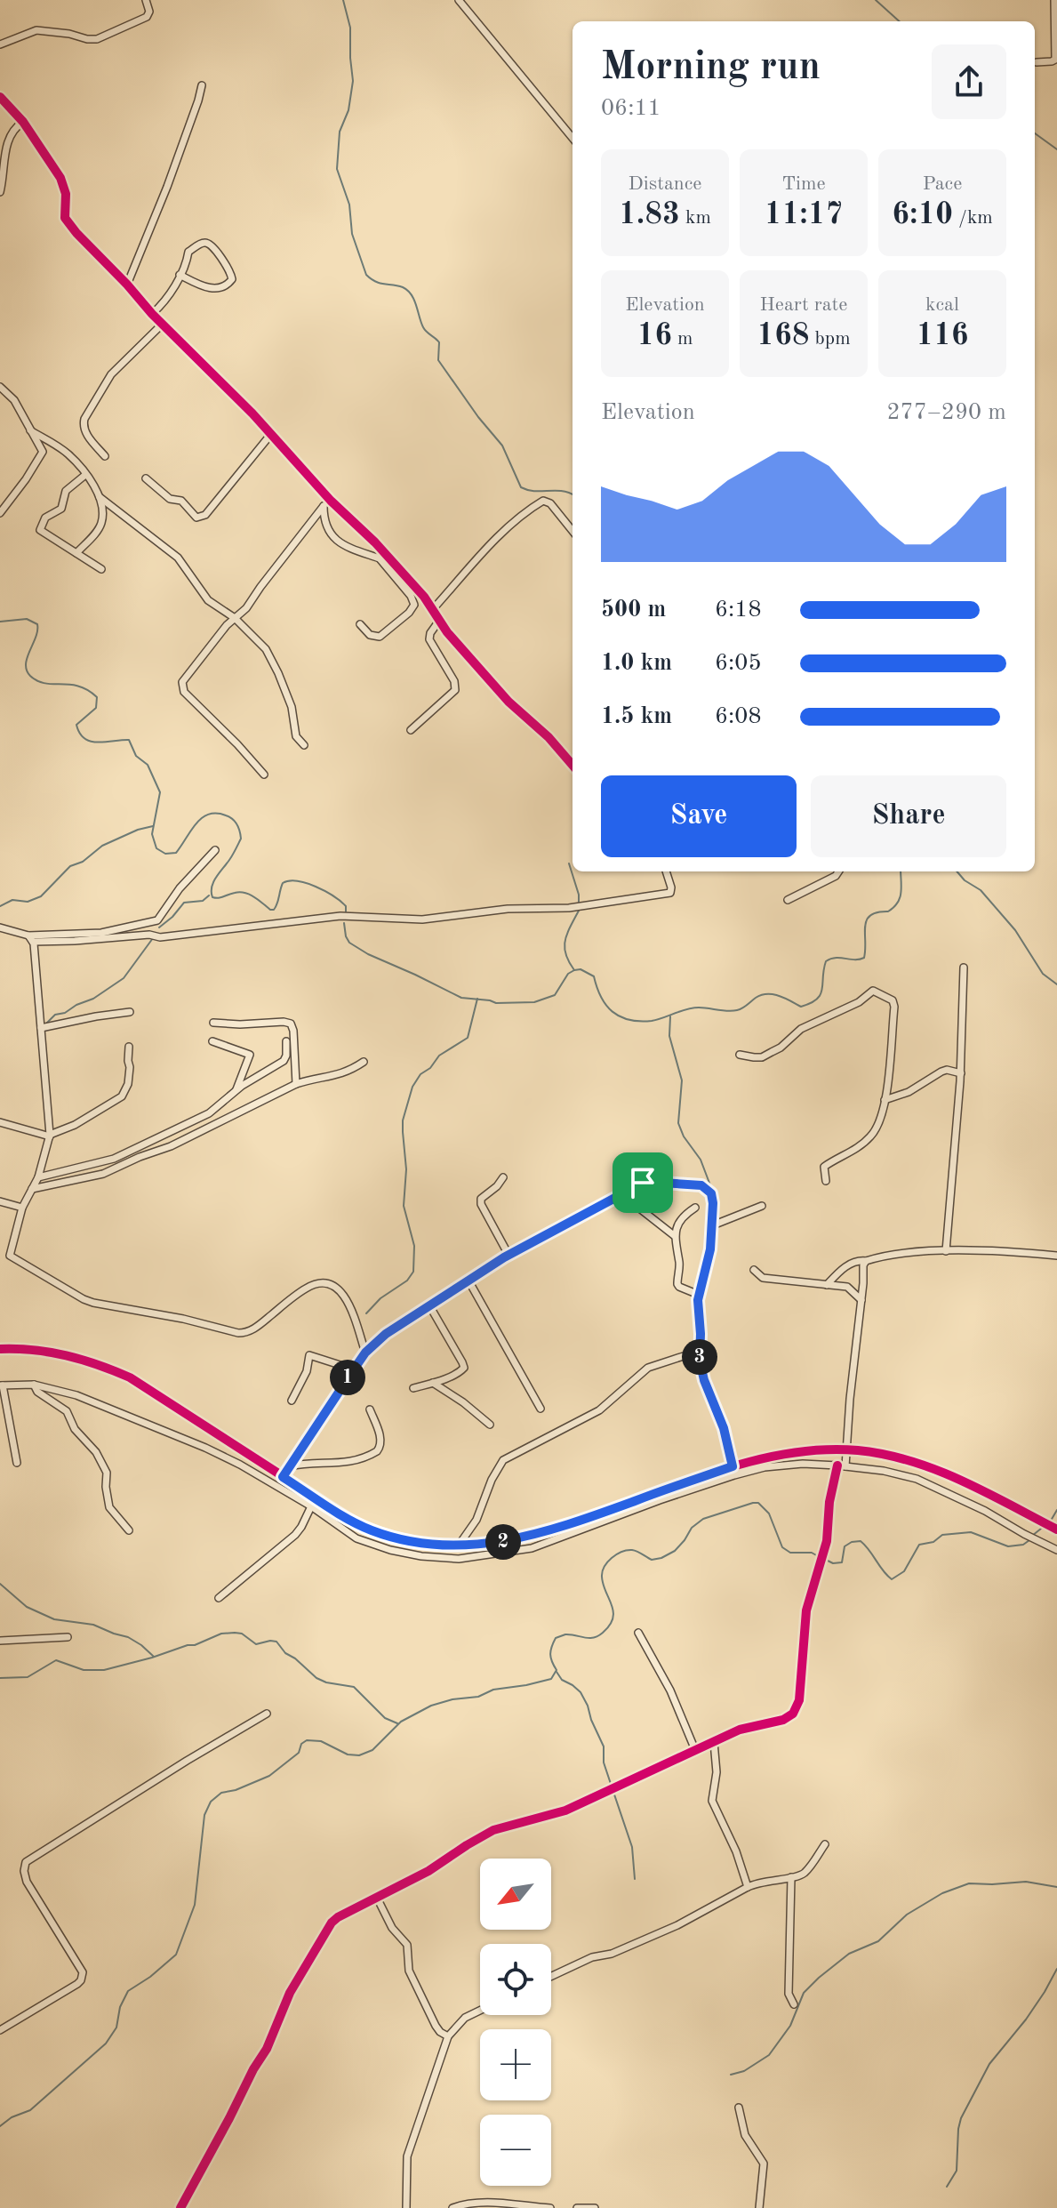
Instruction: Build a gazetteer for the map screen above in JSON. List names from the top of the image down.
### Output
{
  "north": "bottom left",
  "page": {
    "heading": ["Morning run", "06:11"],
    "stats": [
      ["Distance", "1.83 km"],
      ["Time", "11:17"],
      ["Pace", "6:10 /km"],
      ["Elevation", "16 m"],
      ["Heart rate", "168 bpm"],
      ["kcal", "116"]
    ],
    "chart": ["Elevation", "277–290 m"],
    "list": [
      {
        "name": "500 m",
        "note": "6:18"
      },
      {
        "name": "1.0 km",
        "note": "6:05"
      },
      {
        "name": "1.5 km",
        "note": "6:08"
      }
    ],
    "buttons": ["Save", "Share"],
    "pins": ["3", "1", "2"],
    "map_buttons": ["+", "−"]
  }
}
